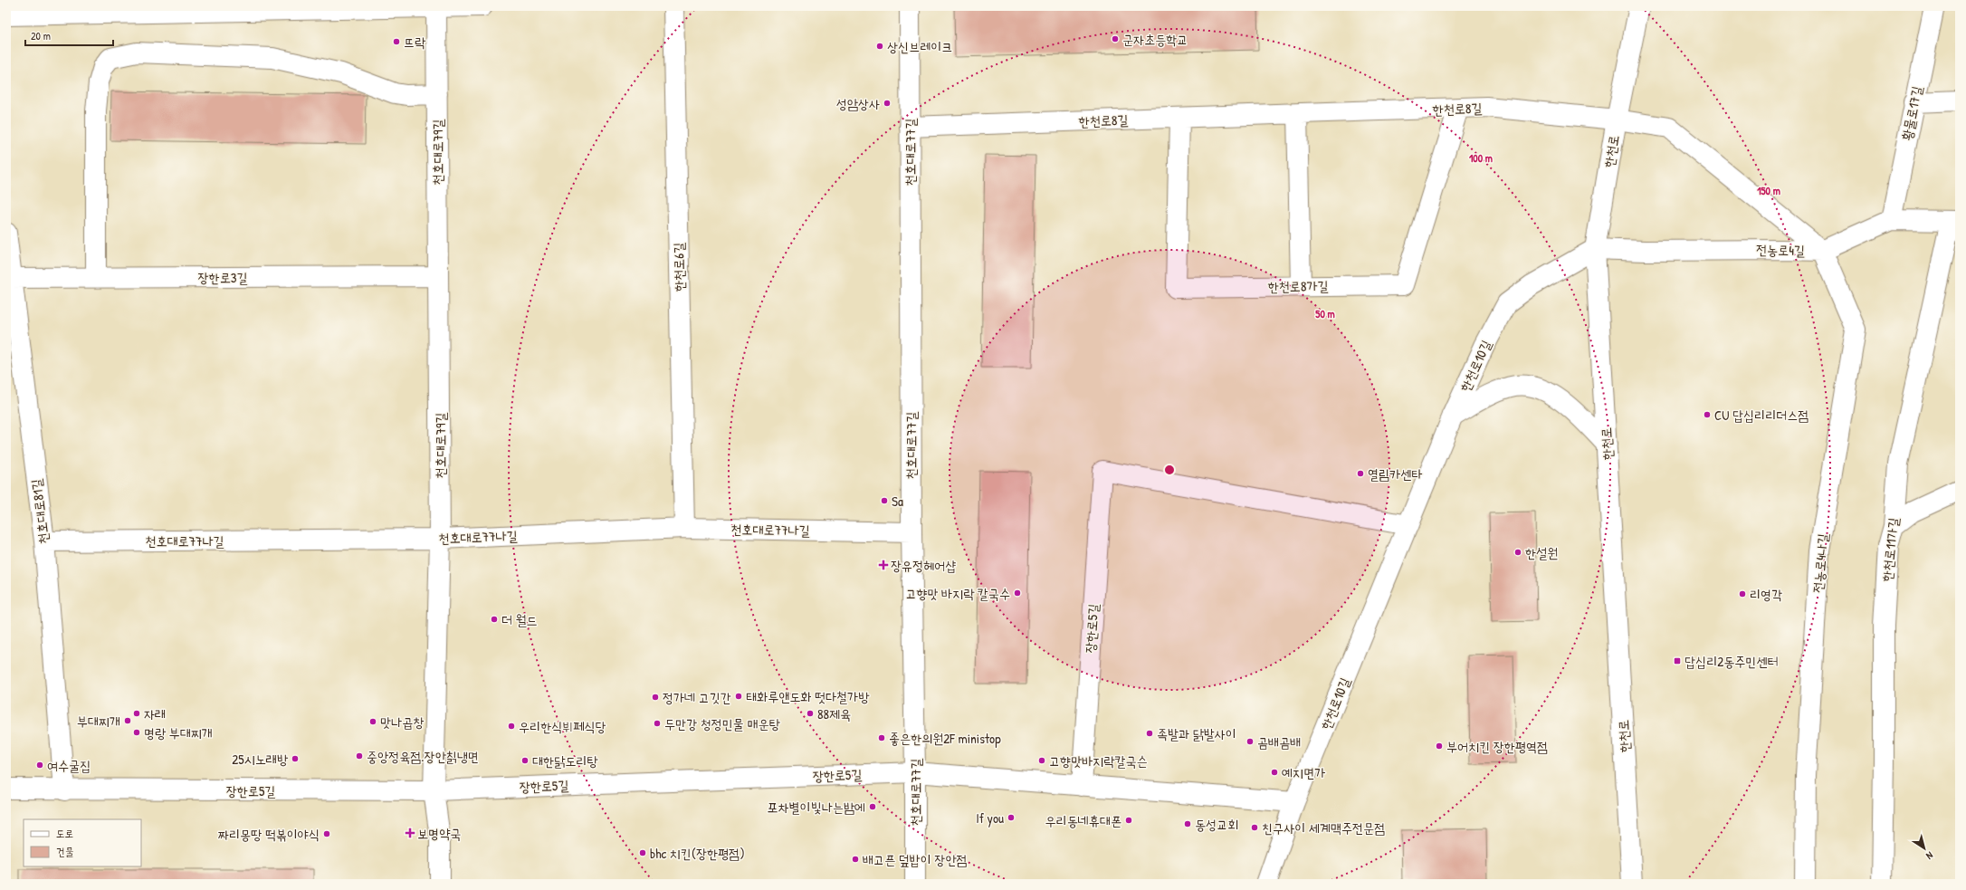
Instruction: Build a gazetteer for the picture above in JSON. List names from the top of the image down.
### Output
{
  "streets": {
    "street": [
      "한천로8길",
      "황물로17길",
      "한천로",
      "천호대로79길",
      "천호대로77길",
      "전농로4길",
      "한천로6길",
      "장한로3길",
      "한천로8가길",
      "한천로10길",
      "천호대로81길",
      "천호대로77나길",
      "한천로11가길",
      "전농로4나길",
      "장한로5길"
    ]
  },
  "crossings": [
    ["한천로8길", "한천로"],
    ["한천로8길", "천호대로77길"],
    ["한천로8길", "전농로4길"],
    ["한천로8길", "한천로8가길"],
    ["한천로8길", "전농로4나길"],
    ["황물로17길", "전농로4길"],
    ["한천로", "전농로4길"],
    ["한천로", "한천로10길"],
    ["천호대로79길", "장한로3길"],
    ["천호대로79길", "천호대로77나길"],
    ["천호대로79길", "장한로5길"],
    ["천호대로77길", "천호대로77나길"],
    ["천호대로77길", "장한로5길"],
    ["전농로4길", "한천로10길"],
    ["전농로4길", "한천로11가길"],
    ["전농로4길", "전농로4나길"],
    ["한천로6길", "천호대로77나길"],
    ["장한로3길", "천호대로81길"],
    ["한천로10길", "장한로5길"],
    ["천호대로81길", "천호대로77나길"],
    ["천호대로81길", "장한로5길"]
  ],
  "places": {
    "other": [
      "군자초등학교",
      "뜨락",
      "상신브레이크",
      "성암상사",
      "CU 답십리리더스점",
      "열림카센타",
      "Sa",
      "한설원",
      "고향맛 바지락 칼국수",
      "리영각",
      "더 월드",
      "태화루앤도화 떳다철가방",
      "정가네 고깃간",
      "자래",
      "88제육",
      "부대찌개",
      "맛나곱창",
      "두만강 청정민물 매운탕",
      "우리한식뷔페식당",
      "명랑 부대찌개",
      "족발과 닭발사이",
      "좋은한의원2F ministop",
      "곰배곰배",
      "부어치킨 장한평역점",
      "중앙정육점.장안칡냉면",
      "25시노래방",
      "대한닭도리탕",
      "고향맛바지락칼국슨",
      "여수굴집",
      "예지면가",
      "포차별이빛나는밤에",
      "If you",
      "우리동네휴대폰",
      "동성교회",
      "친구사이 세계맥주전문점",
      "짜리몽땅 떡볶이야식",
      "bhc 치킨(장한평점)",
      "배고픈 덮밥이 장안점"
    ],
    "health": ["장유정헤어샵", "보명약국"],
    "transit": ["답십리2동주민센터"]
  },
  "legend": ["도로", "건물"],
  "scale_bar": "20 m",
  "north": "bottom right",
  "rings": ["100 m", "150 m", "50 m"]
}
